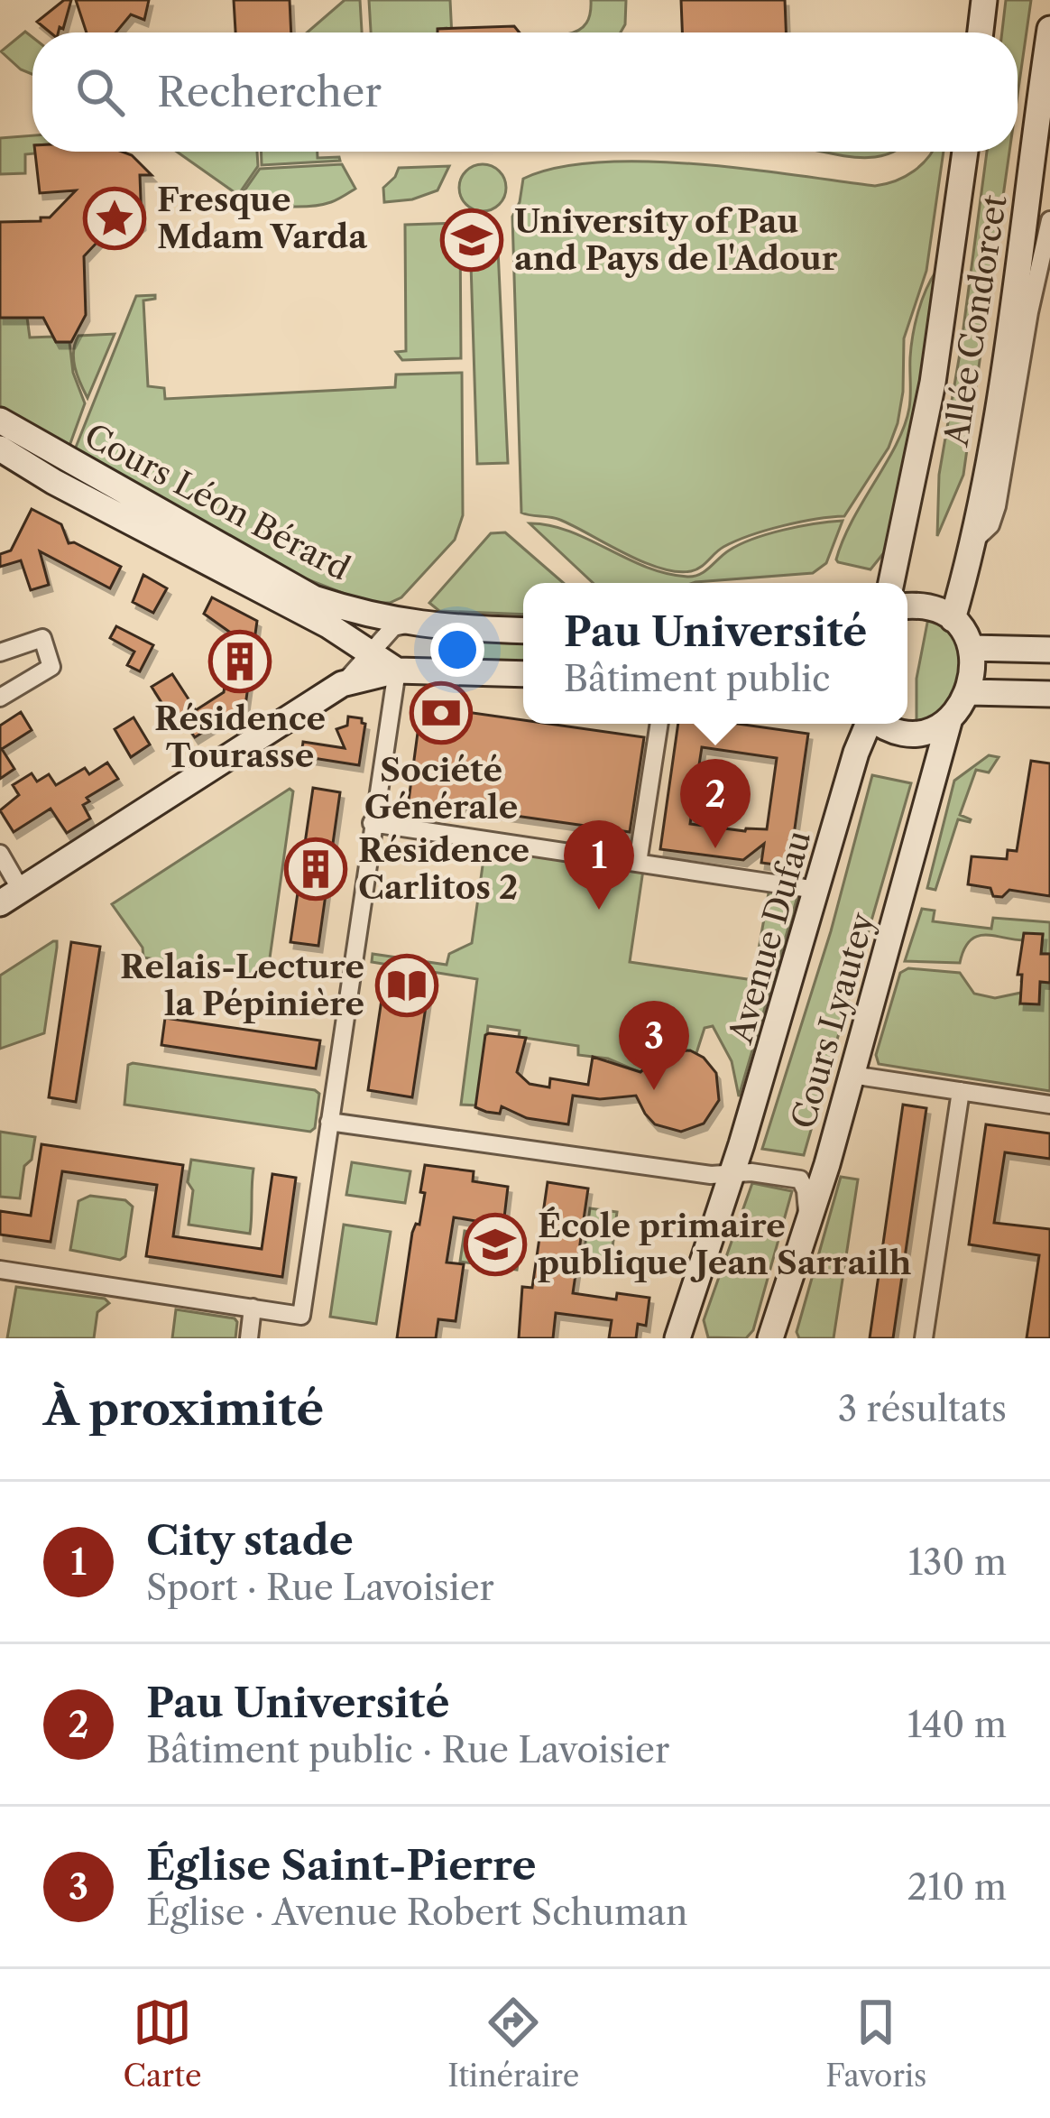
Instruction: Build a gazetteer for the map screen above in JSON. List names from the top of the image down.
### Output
{
  "streets": {
    "main road": [
      "Allée Condorcet",
      "Cours Léon Bérard",
      "Avenue Dufau",
      "Cours Lyautey"
    ]
  },
  "places": {
    "place": ["Fresque Mdam Varda"],
    "school or university": ["University of Pau and Pays de l'Adour", "École primaire publique Jean Sarrailh"],
    "building": ["Résidence Tourasse", "Résidence Carlitos 2"],
    "bank": ["Société Générale"],
    "library": ["Relais-Lecture la Pépinière"]
  },
  "page": {
    "search": "Rechercher",
    "popup": ["Pau Université", "Bâtiment public"],
    "pins": ["2", "1", "3"],
    "heading": ["À proximité", "3 résultats"],
    "list": [
      {
        "mark": "1",
        "name": "City stade",
        "note": "Sport · Rue Lavoisier",
        "value": "130 m"
      },
      {
        "mark": "2",
        "name": "Pau Université",
        "note": "Bâtiment public · Rue Lavoisier",
        "value": "140 m"
      },
      {
        "mark": "3",
        "name": "Église Saint-Pierre",
        "note": "Église · Avenue Robert Schuman",
        "value": "210 m"
      }
    ],
    "nav": ["Carte", "Itinéraire", "Favoris"]
  }
}
